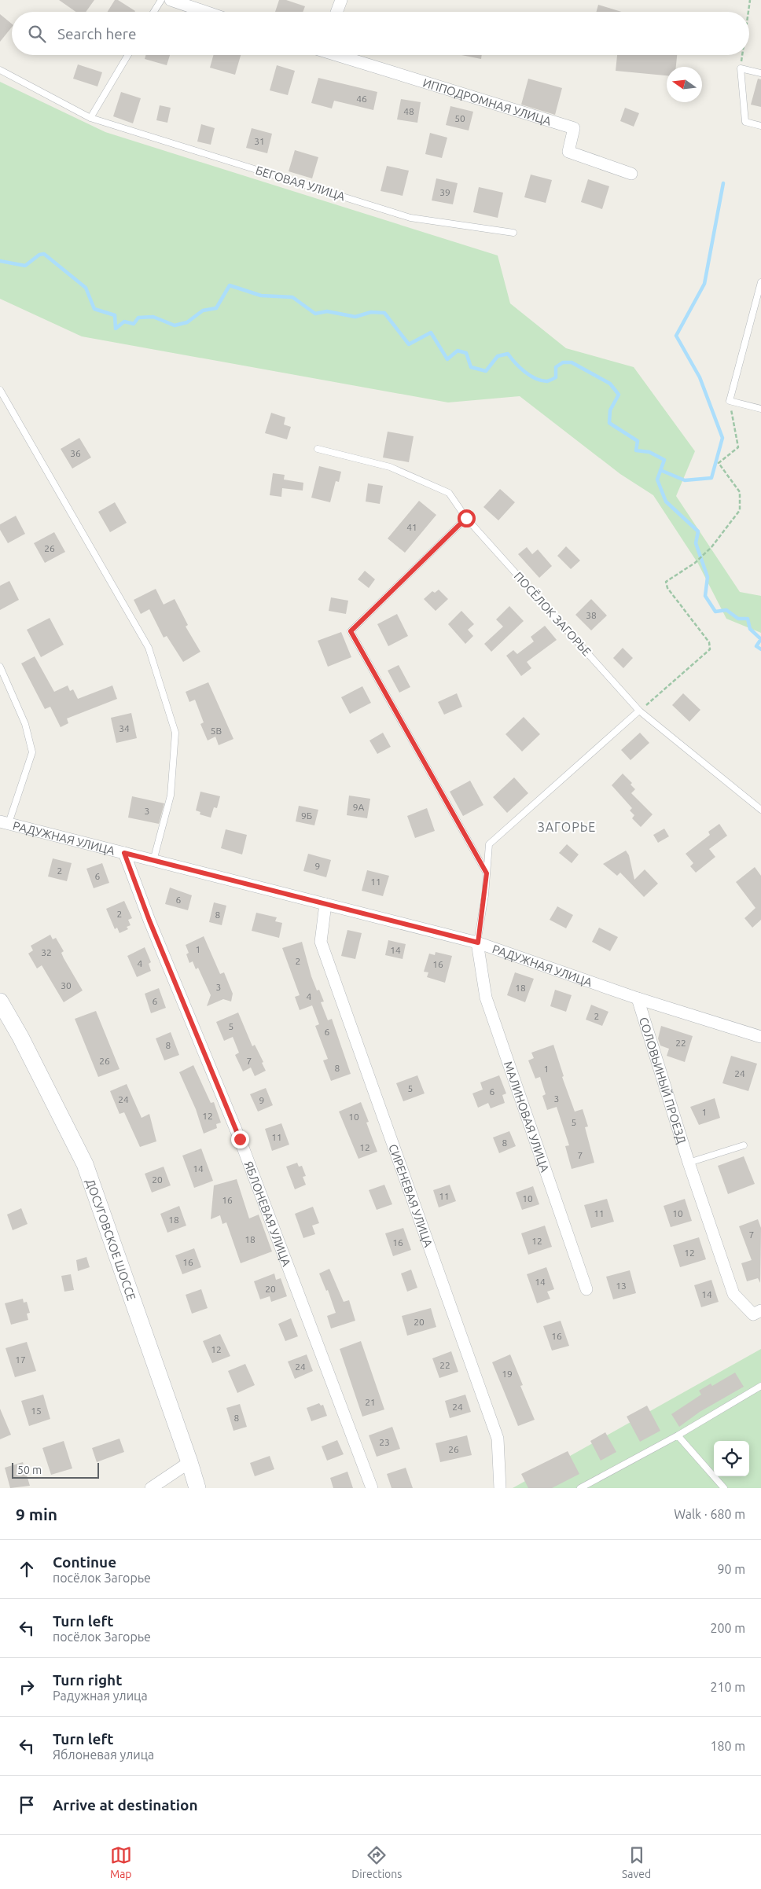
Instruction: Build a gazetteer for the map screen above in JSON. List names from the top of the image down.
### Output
{
  "streets": {
    "main road": ["ДОСУГОВСКОЕ ШОССЕ"],
    "street": [
      "ИППОДРОМНАЯ УЛИЦА",
      "РАДУЖНАЯ УЛИЦА",
      "СОЛОВЬИНЫЙ ПРОЕЗД",
      "МАЛИНОВАЯ УЛИЦА",
      "СИРЕНЕВАЯ УЛИЦА",
      "ЯБЛОНЕВАЯ УЛИЦА"
    ],
    "lane": ["БЕГОВАЯ УЛИЦА", "ПОСЁЛОК ЗАГОРЬЕ"]
  },
  "crossings": [
    ["РАДУЖНАЯ УЛИЦА", "СОЛОВЬИНЫЙ ПРОЕЗД"],
    ["РАДУЖНАЯ УЛИЦА", "МАЛИНОВАЯ УЛИЦА"],
    ["РАДУЖНАЯ УЛИЦА", "СИРЕНЕВАЯ УЛИЦА"],
    ["РАДУЖНАЯ УЛИЦА", "ЯБЛОНЕВАЯ УЛИЦА"]
  ],
  "districts": ["ЗАГОРЬЕ"],
  "house_numbers": [
    "46",
    "48",
    "50",
    "31",
    "39",
    "36",
    "41",
    "26",
    "38",
    "34",
    "5В",
    "9А",
    "3",
    "9Б",
    "9",
    "2",
    "6",
    "11",
    "6",
    "2",
    "8",
    "1",
    "14",
    "32",
    "2",
    "4",
    "16",
    "30",
    "3",
    "18",
    "4",
    "6",
    "2",
    "5",
    "6",
    "22",
    "8",
    "26",
    "7",
    "8",
    "1",
    "24",
    "5",
    "6",
    "3",
    "24",
    "9",
    "1",
    "12",
    "10",
    "5",
    "11",
    "8",
    "12",
    "7",
    "14",
    "20",
    "11",
    "10",
    "16",
    "11",
    "10",
    "18",
    "7",
    "18",
    "12",
    "16",
    "12",
    "16",
    "14",
    "13",
    "20",
    "14",
    "20",
    "16",
    "12",
    "17",
    "22",
    "24",
    "19",
    "21",
    "24",
    "15",
    "8",
    "23",
    "26"
  ],
  "scale_bar": "50 m",
  "north": "left",
  "page": {
    "search": "Search here",
    "scale": "50 m",
    "heading": ["9 min", "Walk · 680 m"],
    "list": [
      ["Continue", "посёлок Загорье", "90 m"],
      ["Turn left", "посёлок Загорье", "200 m"],
      ["Turn right", "Радужная улица", "210 m"],
      ["Turn left", "Яблоневая улица", "180 m"],
      "Arrive at destination"
    ],
    "nav": ["Map", "Directions", "Saved"]
  }
}
